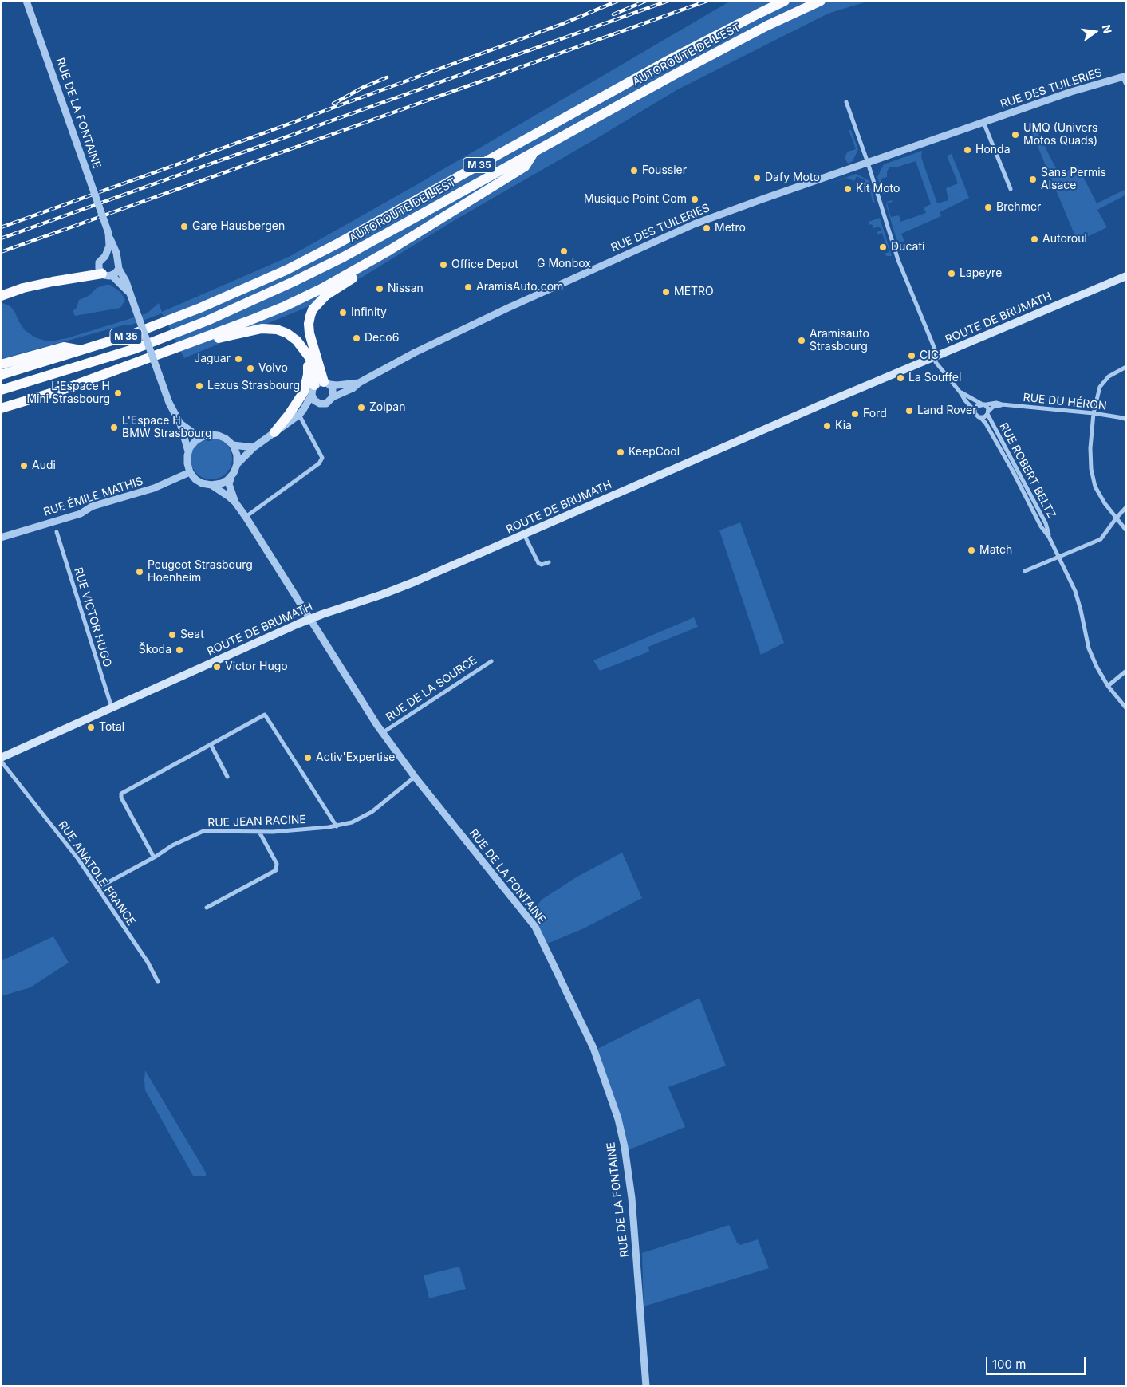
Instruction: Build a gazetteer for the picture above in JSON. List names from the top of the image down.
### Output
{
  "streets": {
    "highway": ["AUTOROUTE DE L’EST", "M 35"],
    "main road": ["ROUTE DE BRUMATH"],
    "street": [
      "RUE DES TUILERIES",
      "RUE DE LA FONTAINE",
      "RUE DU HÉRON",
      "RUE ROBERT BELTZ",
      "RUE ÉMILE MATHIS",
      "RUE VICTOR HUGO",
      "RUE DE LA SOURCE",
      "RUE JEAN RACINE",
      "RUE ANATOLE FRANCE"
    ]
  },
  "crossings": [
    ["RUE DES TUILERIES", "RUE DE LA FONTAINE"],
    ["RUE DES TUILERIES", "RUE ROBERT BELTZ"],
    ["RUE DES TUILERIES", "RUE ÉMILE MATHIS"],
    ["RUE DE LA FONTAINE", "ROUTE DE BRUMATH"],
    ["RUE DE LA FONTAINE", "RUE ÉMILE MATHIS"],
    ["RUE DE LA FONTAINE", "RUE DE LA SOURCE"],
    ["RUE DE LA FONTAINE", "RUE JEAN RACINE"],
    ["ROUTE DE BRUMATH", "RUE ROBERT BELTZ"],
    ["ROUTE DE BRUMATH", "RUE VICTOR HUGO"],
    ["RUE DU HÉRON", "RUE ROBERT BELTZ"],
    ["RUE JEAN RACINE", "RUE ANATOLE FRANCE"]
  ],
  "places": [
    "UMQ (Univers Motos Quads)",
    "Honda",
    "Foussier",
    "Dafy Moto",
    "Sans Permis Alsace",
    "Kit Moto",
    "Musique Point Com",
    "Brehmer",
    "Gare Hausbergen",
    "Metro",
    "Autoroul",
    "Ducati",
    "G Monbox",
    "Office Depot",
    "Lapeyre",
    "AramisAuto.com",
    "Nissan",
    "METRO",
    "Infinity",
    "Deco6",
    "Aramisauto Strasbourg",
    "CIC",
    "Jaguar",
    "Volvo",
    "La Souffel",
    "Lexus Strasbourg",
    "L'Espace H Mini Strasbourg",
    "Zolpan",
    "Land Rover",
    "Ford",
    "Kia",
    "L'Espace H BMW Strasbourg",
    "KeepCool",
    "Audi",
    "Match",
    "Peugeot Strasbourg Hoenheim",
    "Seat",
    "Škoda",
    "Victor Hugo",
    "Total",
    "Activ'Expertise"
  ],
  "scale_bar": "100 m",
  "north": "right"
}
